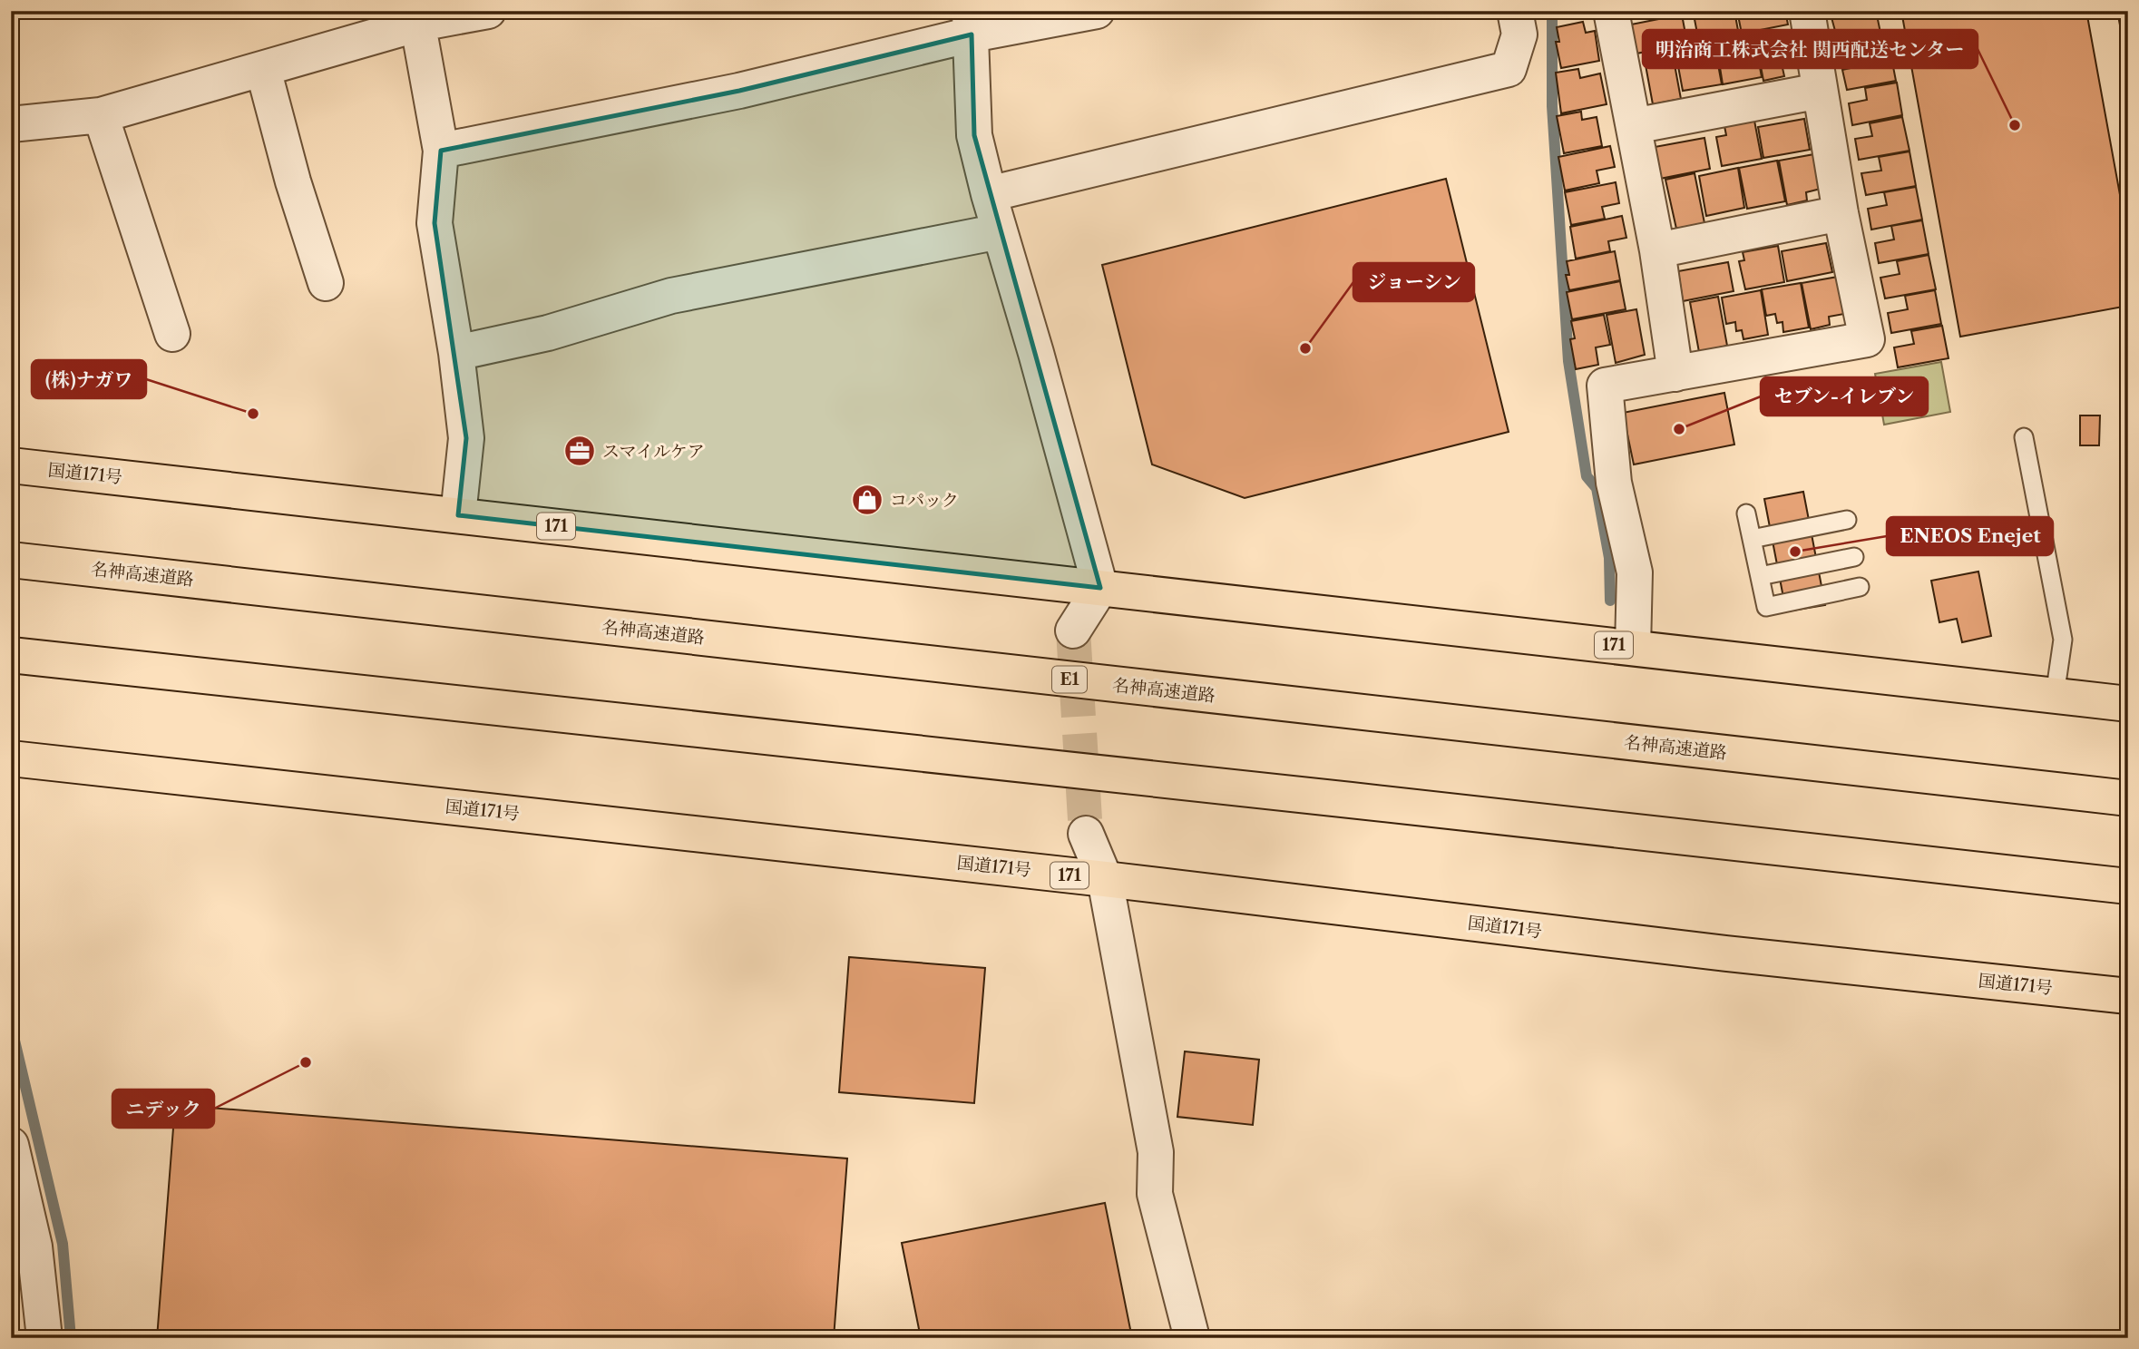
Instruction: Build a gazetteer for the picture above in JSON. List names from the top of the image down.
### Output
{
  "streets": {
    "highway": [
      "国道171号",
      "171",
      "名神高速道路",
      "E1"
    ]
  },
  "places": {
    "other": [
      "明治商工株式会社 関西配送センター",
      "ジョーシン",
      "(株)ナガワ",
      "セブン-イレブン",
      "ENEOS Enejet",
      "ニデック"
    ],
    "office": ["スマイルケア"],
    "shop": ["コパック"]
  }
}
